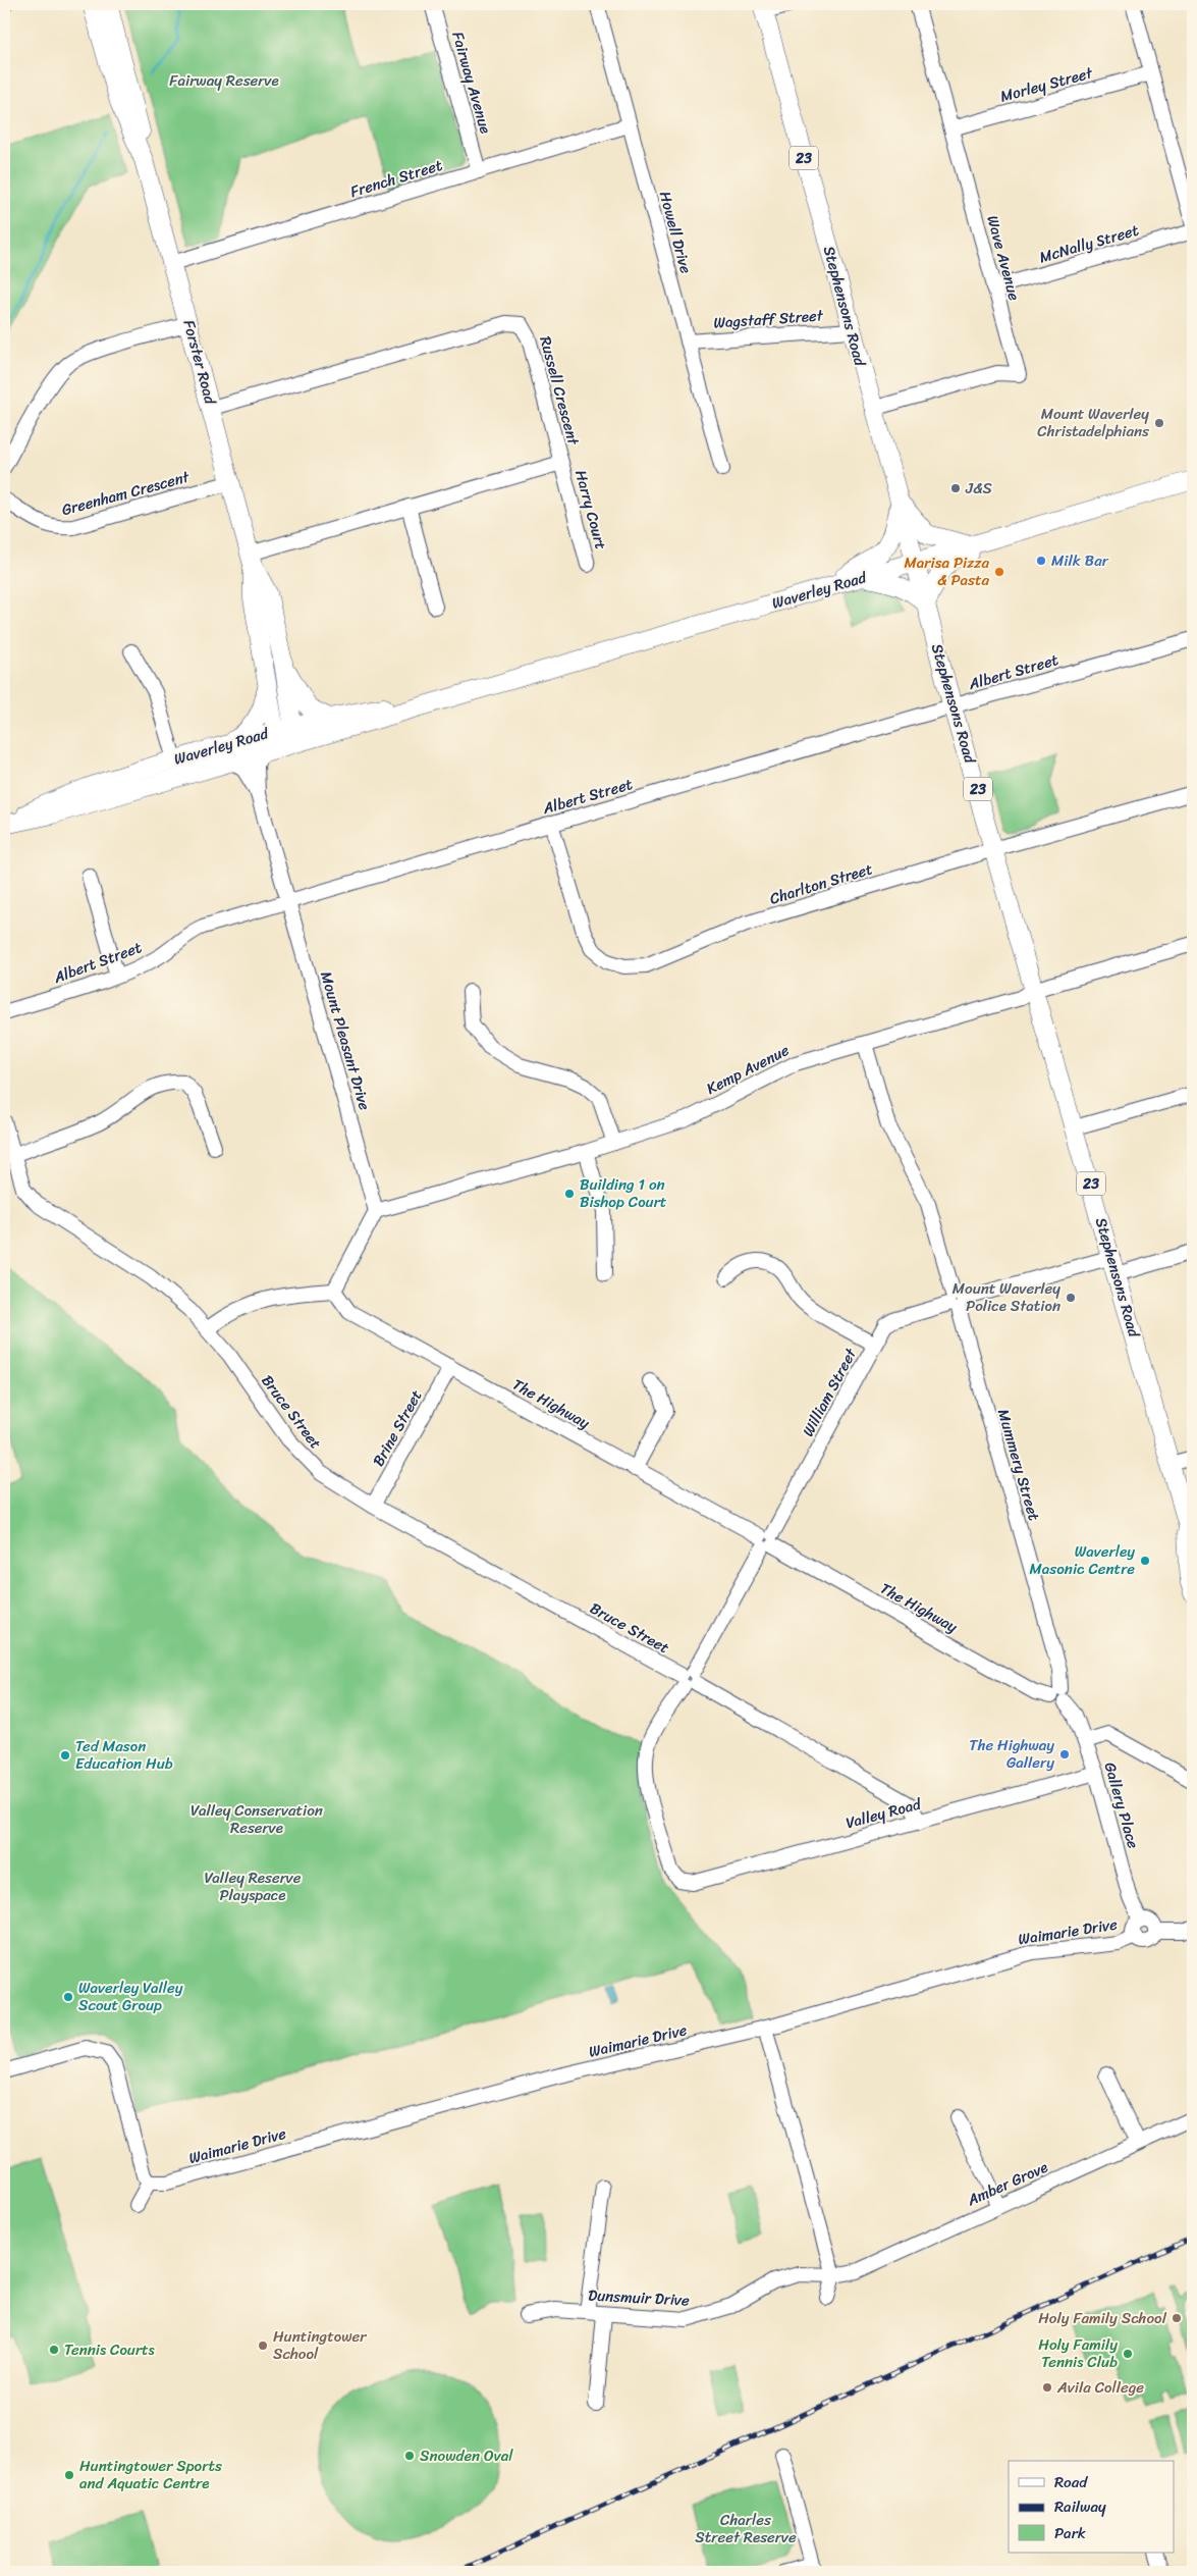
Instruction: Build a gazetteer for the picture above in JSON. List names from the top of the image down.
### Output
{
  "streets": {
    "main road": [
      "23",
      "Stephensons Road",
      "Forster Road",
      "Waverley Road"
    ],
    "street": [
      "Fairway Avenue",
      "Morley Street",
      "French Street",
      "Howell Drive",
      "McNally Street",
      "Wave Avenue",
      "Wagstaff Street",
      "Russell Crescent",
      "Greenham Crescent",
      "Harry Court",
      "Albert Street",
      "Charlton Street",
      "Mount Pleasant Drive",
      "Kemp Avenue",
      "William Street",
      "The Highway",
      "Bruce Street",
      "Brine Street",
      "Mummery Street",
      "Gallery Place",
      "Valley Road",
      "Waimarie Drive",
      "Amber Grove",
      "Dunsmuir Drive"
    ]
  },
  "crossings": [
    ["Fairway Avenue", "French Street"],
    ["Morley Street", "Wave Avenue"],
    ["French Street", "Howell Drive"],
    ["French Street", "Forster Road"],
    ["Howell Drive", "Wagstaff Street"],
    ["McNally Street", "Wave Avenue"],
    ["Wave Avenue", "Stephensons Road"],
    ["Stephensons Road", "Wagstaff Street"],
    ["Stephensons Road", "Waverley Road"],
    ["Stephensons Road", "Albert Street"],
    ["Stephensons Road", "Charlton Street"],
    ["Stephensons Road", "Kemp Avenue"],
    ["Stephensons Road", "William Street"],
    ["Forster Road", "Russell Crescent"],
    ["Forster Road", "Greenham Crescent"],
    ["Forster Road", "Waverley Road"],
    ["Forster Road", "Mount Pleasant Drive"],
    ["Russell Crescent", "Harry Court"],
    ["Waverley Road", "Mount Pleasant Drive"],
    ["Albert Street", "Charlton Street"],
    ["Albert Street", "Mount Pleasant Drive"],
    ["Mount Pleasant Drive", "Kemp Avenue"],
    ["Kemp Avenue", "Mummery Street"],
    ["William Street", "The Highway"],
    ["William Street", "Bruce Street"],
    ["William Street", "Mummery Street"],
    ["William Street", "Valley Road"],
    ["The Highway", "Brine Street"],
    ["The Highway", "Mummery Street"],
    ["The Highway", "Gallery Place"],
    ["Bruce Street", "Brine Street"],
    ["Bruce Street", "Valley Road"],
    ["Mummery Street", "Gallery Place"],
    ["Gallery Place", "Valley Road"],
    ["Gallery Place", "Waimarie Drive"],
    ["Amber Grove", "Dunsmuir Drive"]
  ],
  "parks": [
    "Fairway Reserve",
    "Valley Conservation Reserve",
    "Valley Reserve Playspace",
    "Charles Street Reserve"
  ],
  "places": [
    "Mount Waverley Christadelphians",
    "J&S",
    "Milk Bar",
    "Marisa Pizza & Pasta",
    "Building 1 on Bishop Court",
    "Mount Waverley Police Station",
    "Waverley Masonic Centre",
    "The Highway Gallery",
    "Ted Mason Education Hub",
    "Waverley Valley Scout Group",
    "Holy Family School",
    "Huntingtower School",
    "Tennis Courts",
    "Holy Family Tennis Club",
    "Avila College",
    "Snowden Oval",
    "Huntingtower Sports and Aquatic Centre"
  ],
  "legend": ["Road", "Railway", "Park"]
}
